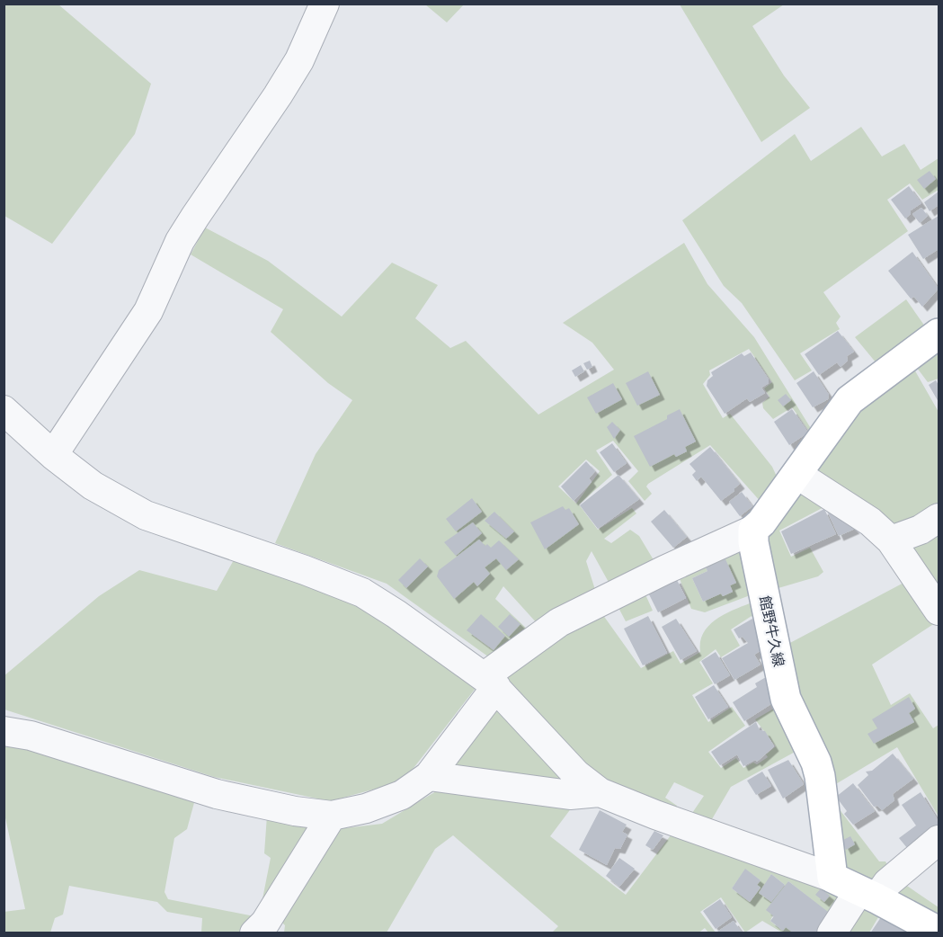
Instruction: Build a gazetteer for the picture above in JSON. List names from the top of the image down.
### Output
{
  "streets": {
    "main road": ["館野牛久線"]
  }
}
